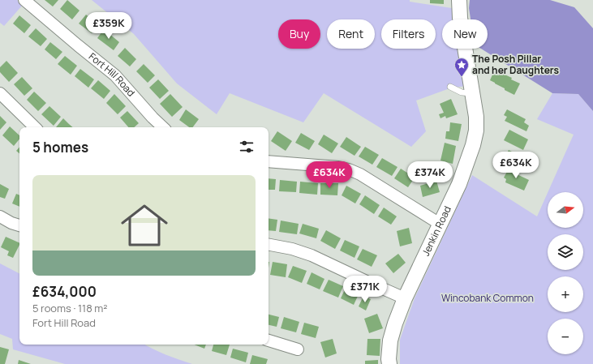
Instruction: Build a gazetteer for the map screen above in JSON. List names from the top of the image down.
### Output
{
  "streets": {
    "street": ["Fort Hill Road", "Jenkin Road"]
  },
  "parks": ["Wincobank Common"],
  "places": {
    "place": ["The Posh Pillar and her Daughters"]
  },
  "north": "right",
  "page": {
    "price": [
      "£359K",
      "£634K",
      "£634K",
      "£374K",
      "£371K"
    ],
    "chip": [
      "Buy",
      "Rent",
      "Filters",
      "New"
    ],
    "heading": "5 homes",
    "list": [
      {
        "name": "£634,000",
        "note": "5 rooms · 118 m² · Fort Hill Road"
      }
    ],
    "map_buttons": ["+", "−"]
  }
}
